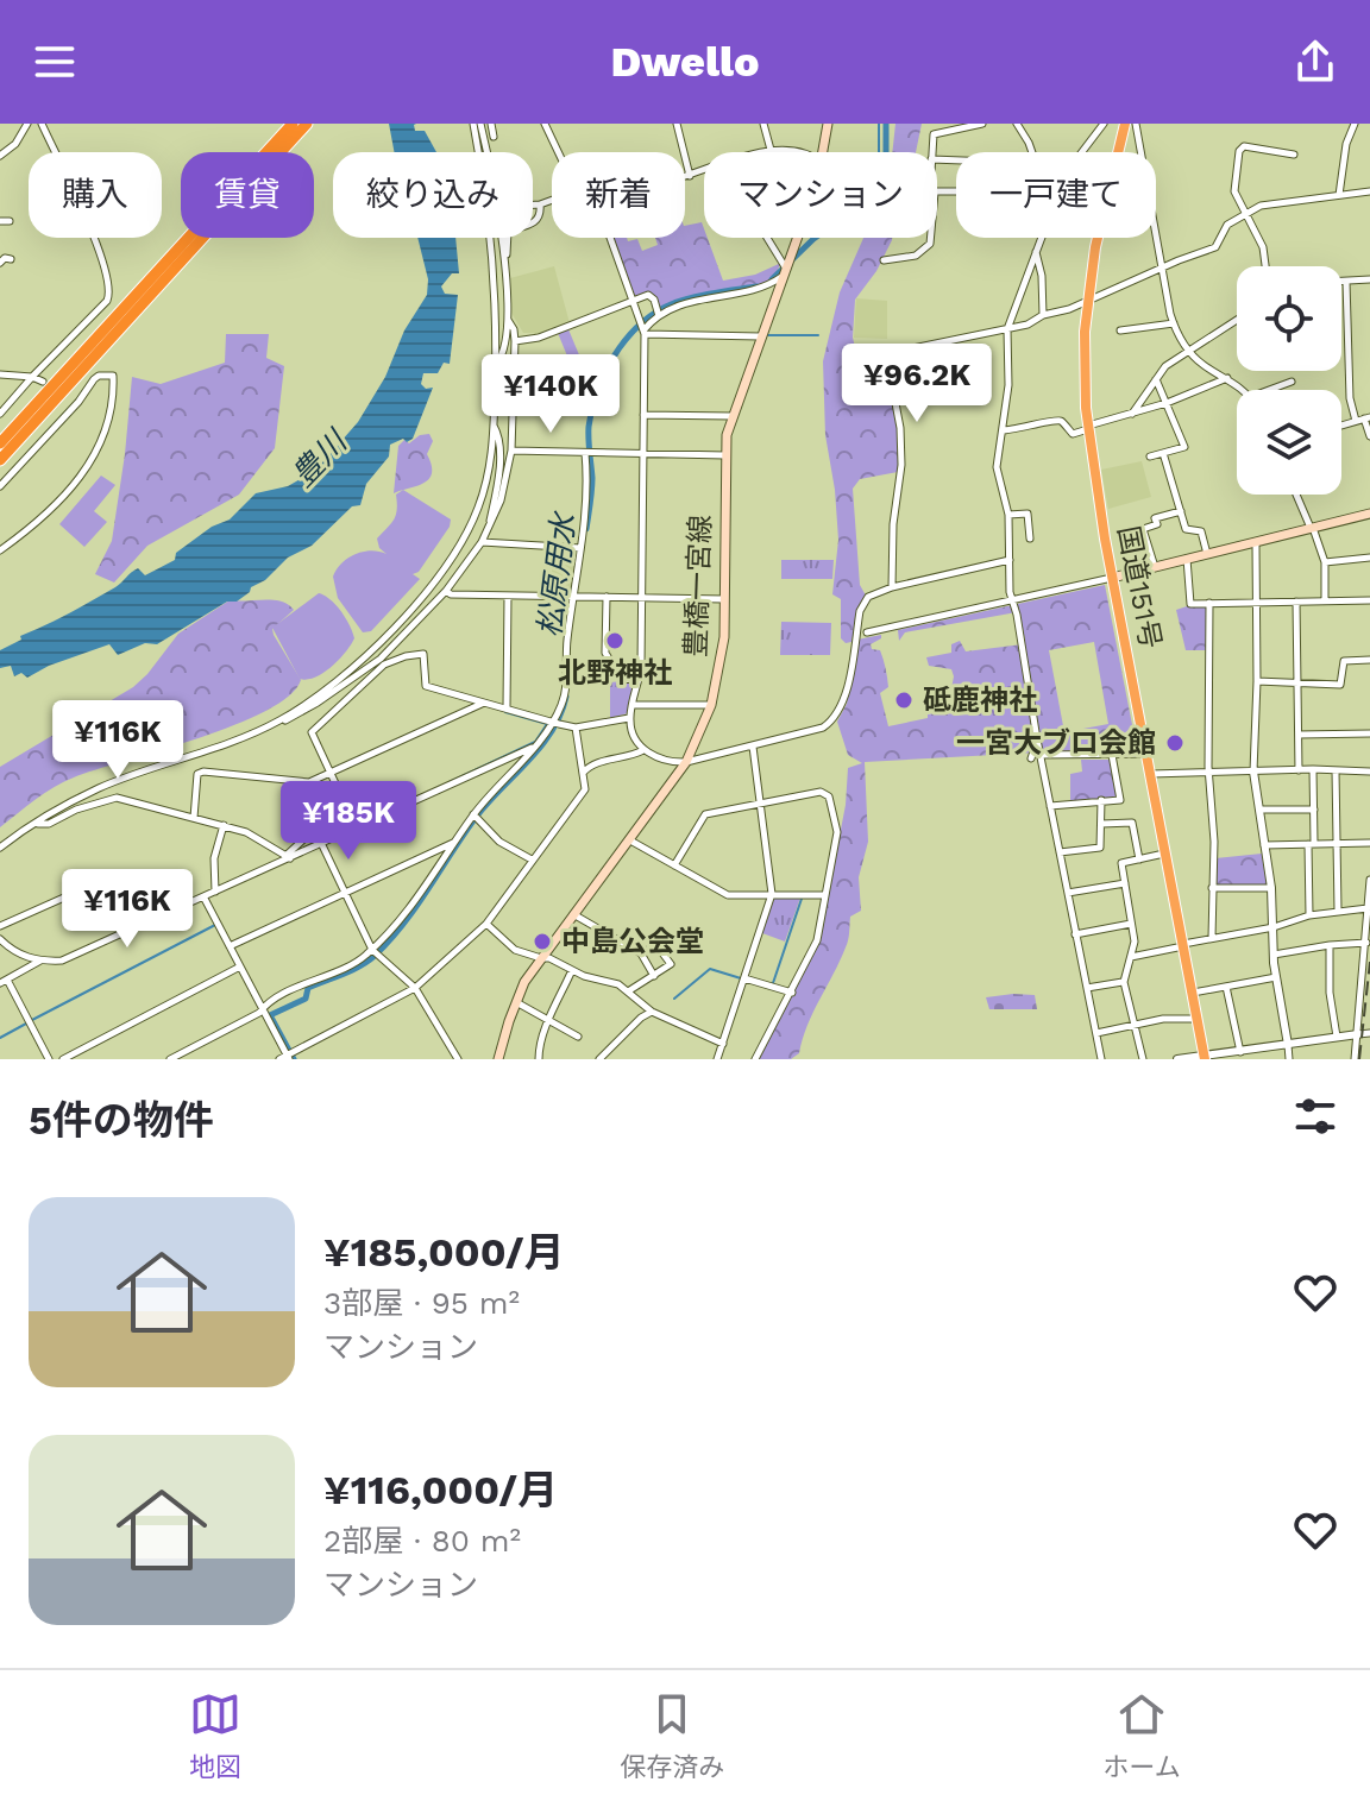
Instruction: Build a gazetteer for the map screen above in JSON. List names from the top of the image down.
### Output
{
  "streets": {
    "highway": ["国道151号"],
    "main road": ["豊橋一宮線"]
  },
  "water": ["豊川", "松原用水"],
  "places": [
    "北野神社",
    "砥鹿神社",
    "一宮大ブロ会館",
    "中島公会堂"
  ],
  "page": {
    "header": "Dwello",
    "chip": [
      "購入",
      "賃貸",
      "絞り込み",
      "新着",
      "マンション",
      "一戸建て"
    ],
    "price": [
      "¥96.2K",
      "¥140K",
      "¥116K",
      "¥185K",
      "¥116K"
    ],
    "heading": "5件の物件",
    "list": [
      {
        "name": "¥185,000/月",
        "note": "3部屋 · 95 m² · マンション"
      },
      {
        "name": "¥116,000/月",
        "note": "2部屋 · 80 m² · マンション"
      }
    ],
    "tabs": ["地図", "保存済み", "ホーム"]
  }
}
